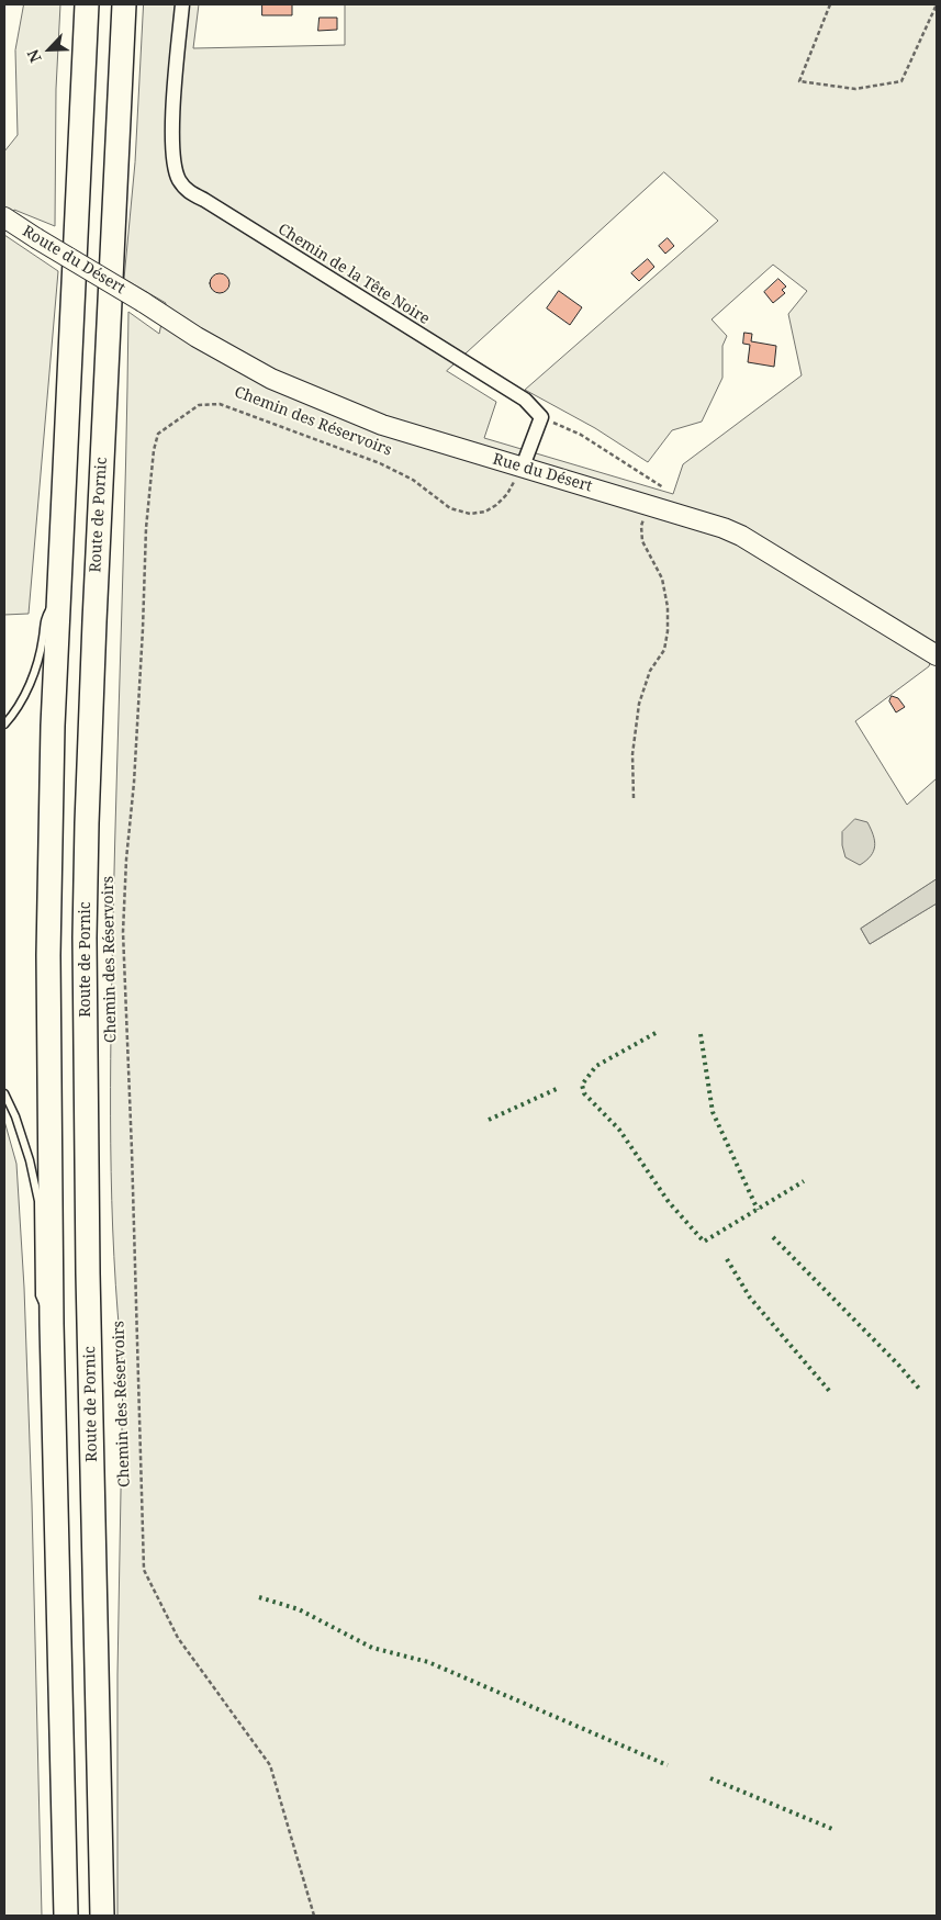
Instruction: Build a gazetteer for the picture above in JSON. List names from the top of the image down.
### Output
{
  "streets": {
    "highway": ["Route de Pornic"],
    "street": ["Route du Désert", "Chemin de la Tête Noire", "Rue du Désert"],
    "path": ["Chemin des Réservoirs"]
  },
  "crossings": [
    ["Route du Désert", "Rue du Désert"],
    ["Chemin des Réservoirs", "Rue du Désert"]
  ],
  "north": "bottom left"
}
